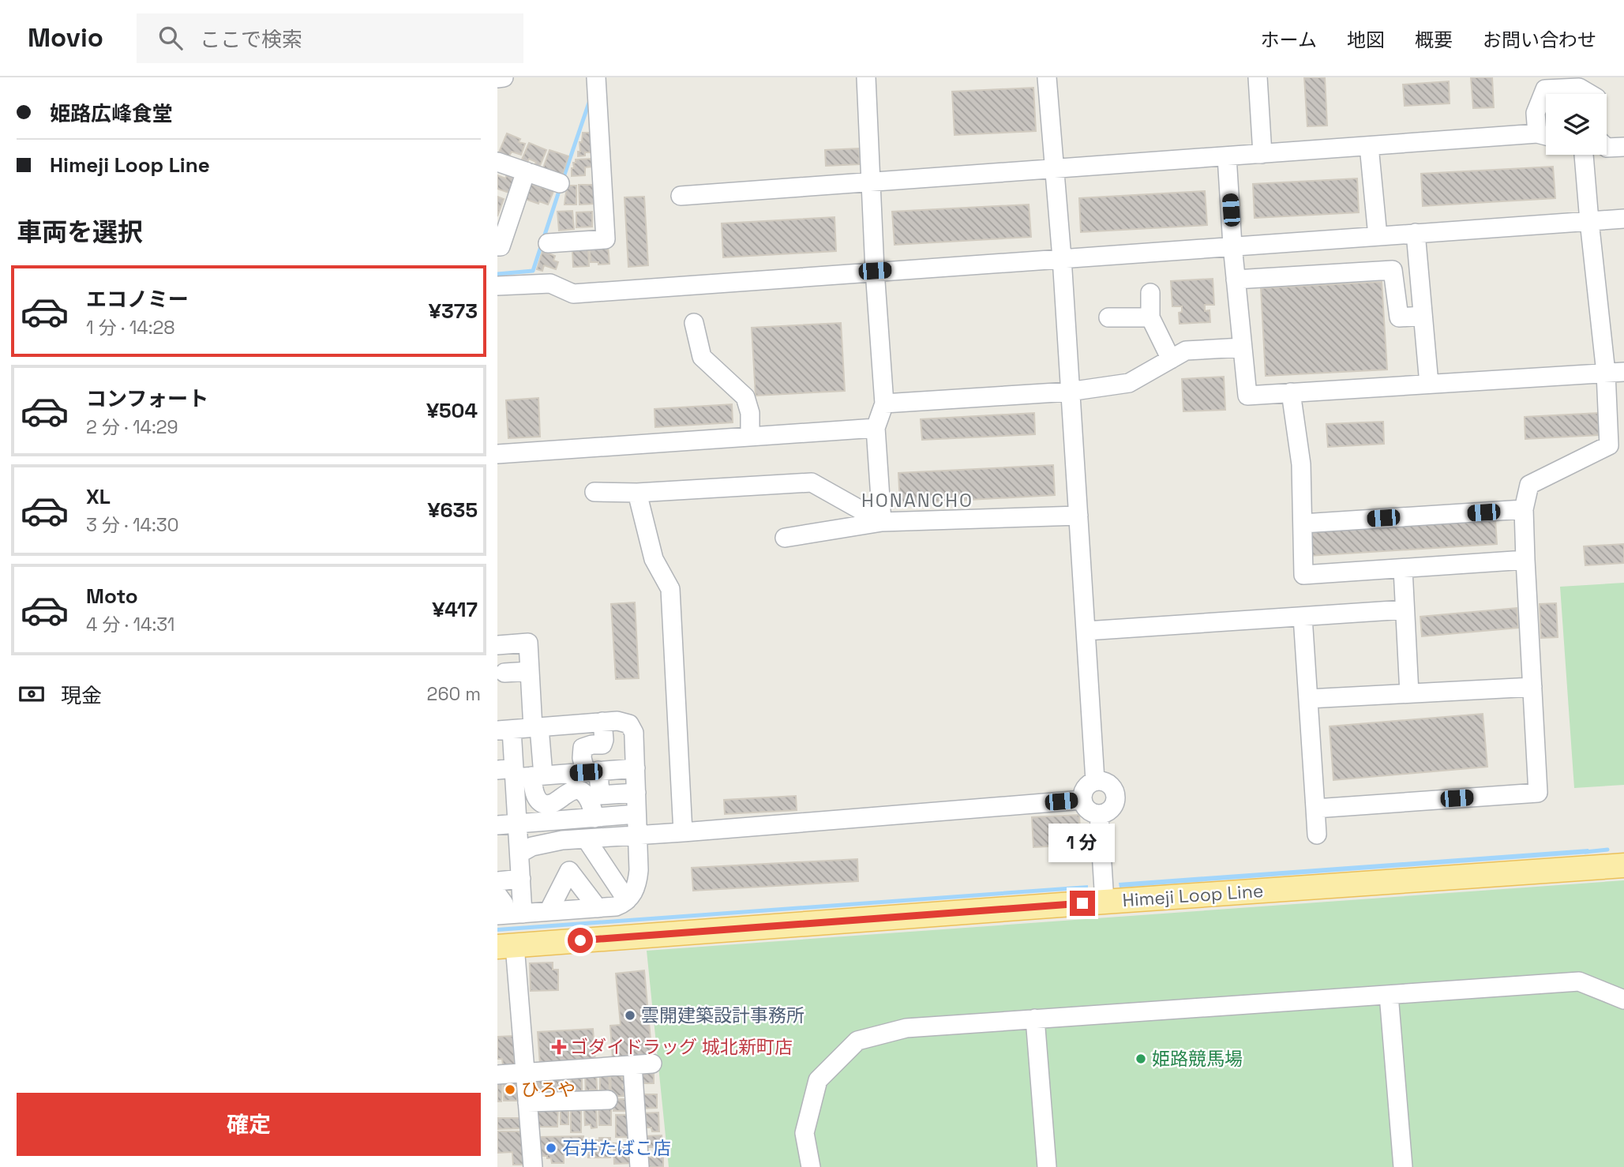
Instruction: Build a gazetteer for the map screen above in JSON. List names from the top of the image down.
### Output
{
  "streets": {
    "main road": ["Himeji Loop Line"]
  },
  "districts": ["HONANCHO"],
  "places": {
    "other": [
      "雲開建築設計事務所",
      "姫路競馬場",
      "ひろや",
      "石井たばこ店"
    ],
    "health": ["ゴダイドラッグ 城北新町店"]
  },
  "page": {
    "header": "Movio",
    "search": "ここで検索",
    "nav": [
      "ホーム",
      "地図",
      "概要",
      "お問い合わせ"
    ],
    "banner": ["姫路広峰食堂", "Himeji Loop Line"],
    "heading": "車両を選択",
    "list": [
      {
        "name": "エコノミー",
        "note": "1 分 · 14:28",
        "value": "¥373"
      },
      {
        "name": "コンフォート",
        "note": "2 分 · 14:29",
        "value": "¥504"
      },
      {
        "name": "XL",
        "note": "3 分 · 14:30",
        "value": "¥635"
      },
      {
        "name": "Moto",
        "note": "4 分 · 14:31",
        "value": "¥417"
      }
    ],
    "pay": ["現金", "260 m"],
    "bubble": "1 分",
    "buttons": "確定"
  }
}
